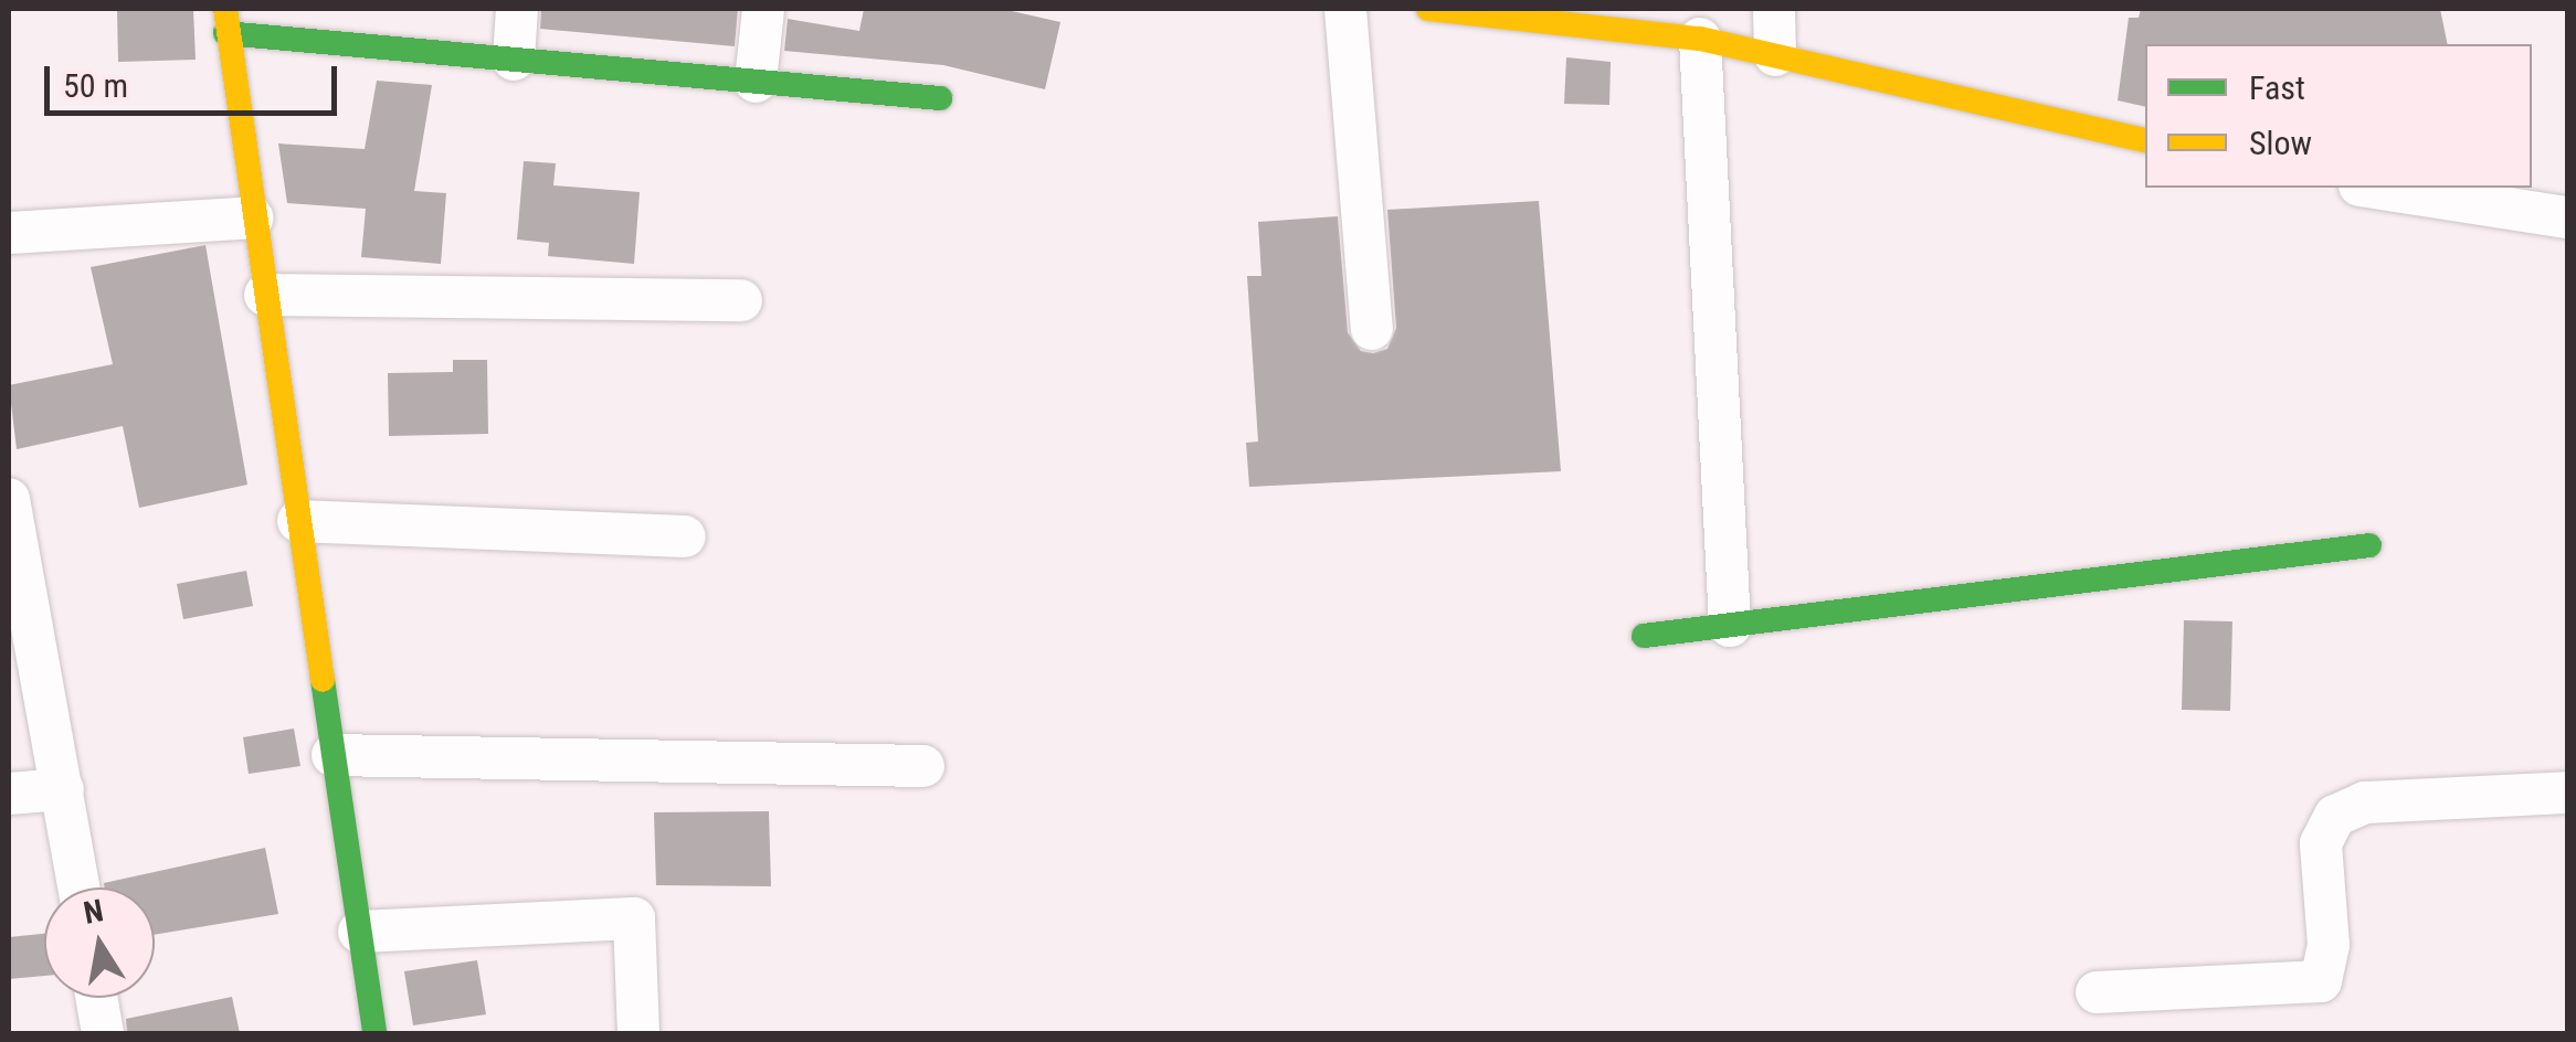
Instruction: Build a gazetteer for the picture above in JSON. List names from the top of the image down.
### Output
{
  "legend": ["Fast", "Slow"],
  "scale_bar": "50 m",
  "north": "top"
}
